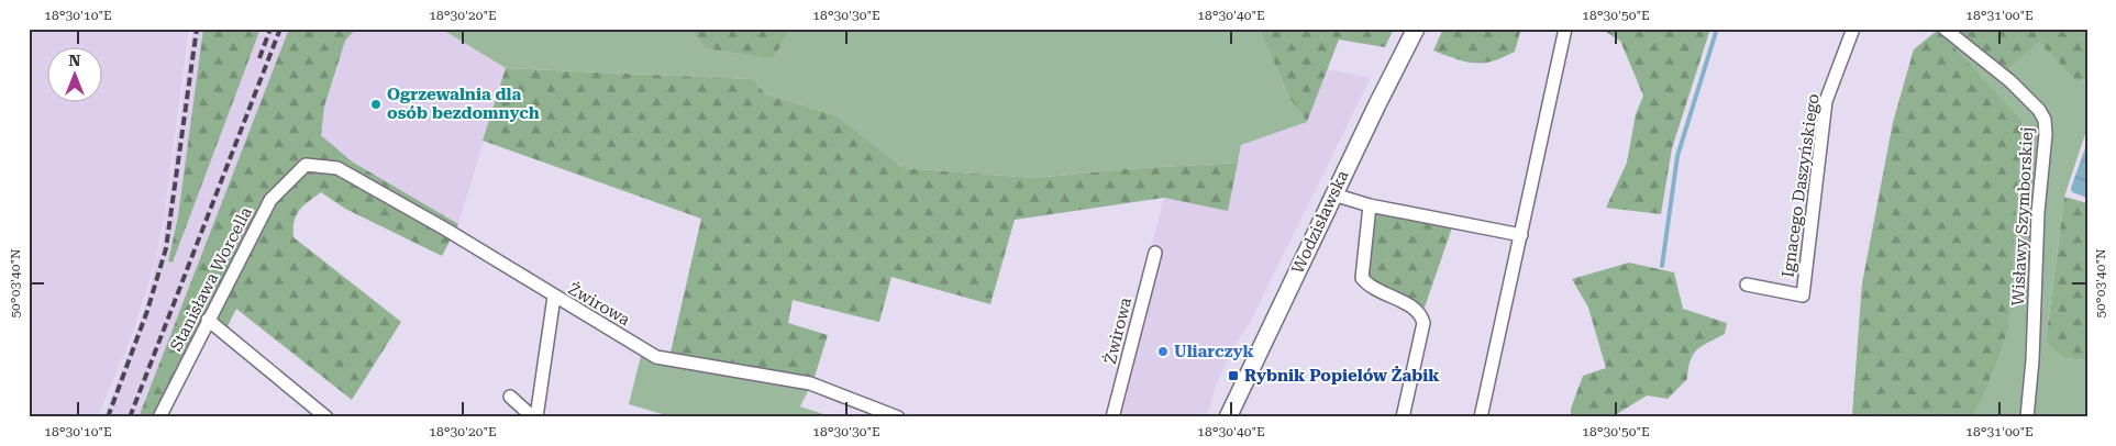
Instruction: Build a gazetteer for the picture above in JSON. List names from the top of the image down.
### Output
{
  "streets": {
    "main road": ["Wodzisławska"],
    "street": [
      "Ignacego Daszyńskiego",
      "Wisławy Szymborskiej",
      "Stanisława Worcella",
      "Żwirowa"
    ]
  },
  "crossings": [
    ["Stanisława Worcella", "Żwirowa"]
  ],
  "places": {
    "other": ["Ogrzewalnia dla osób bezdomnych", "Uliarczyk"],
    "transit": ["Rybnik Popielów Żabik"]
  },
  "north": "top",
  "coordinates": [
    "18°30'10\"E",
    "18°30'20\"E",
    "18°30'30\"E",
    "18°30'40\"E",
    "18°30'50\"E",
    "18°31'00\"E",
    "50°03'40\"N"
  ]
}
